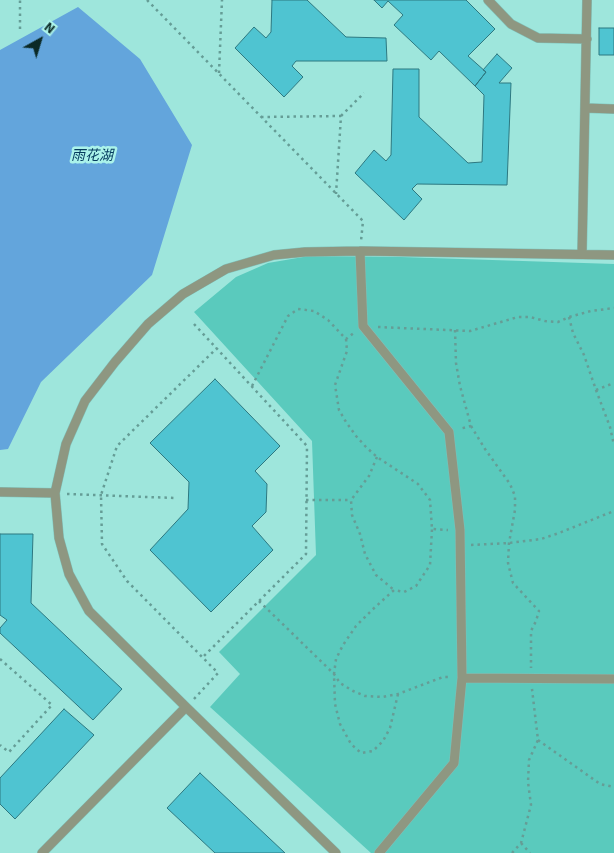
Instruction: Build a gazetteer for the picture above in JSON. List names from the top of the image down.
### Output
{
  "water": ["雨花湖"],
  "north": "top right"
}
